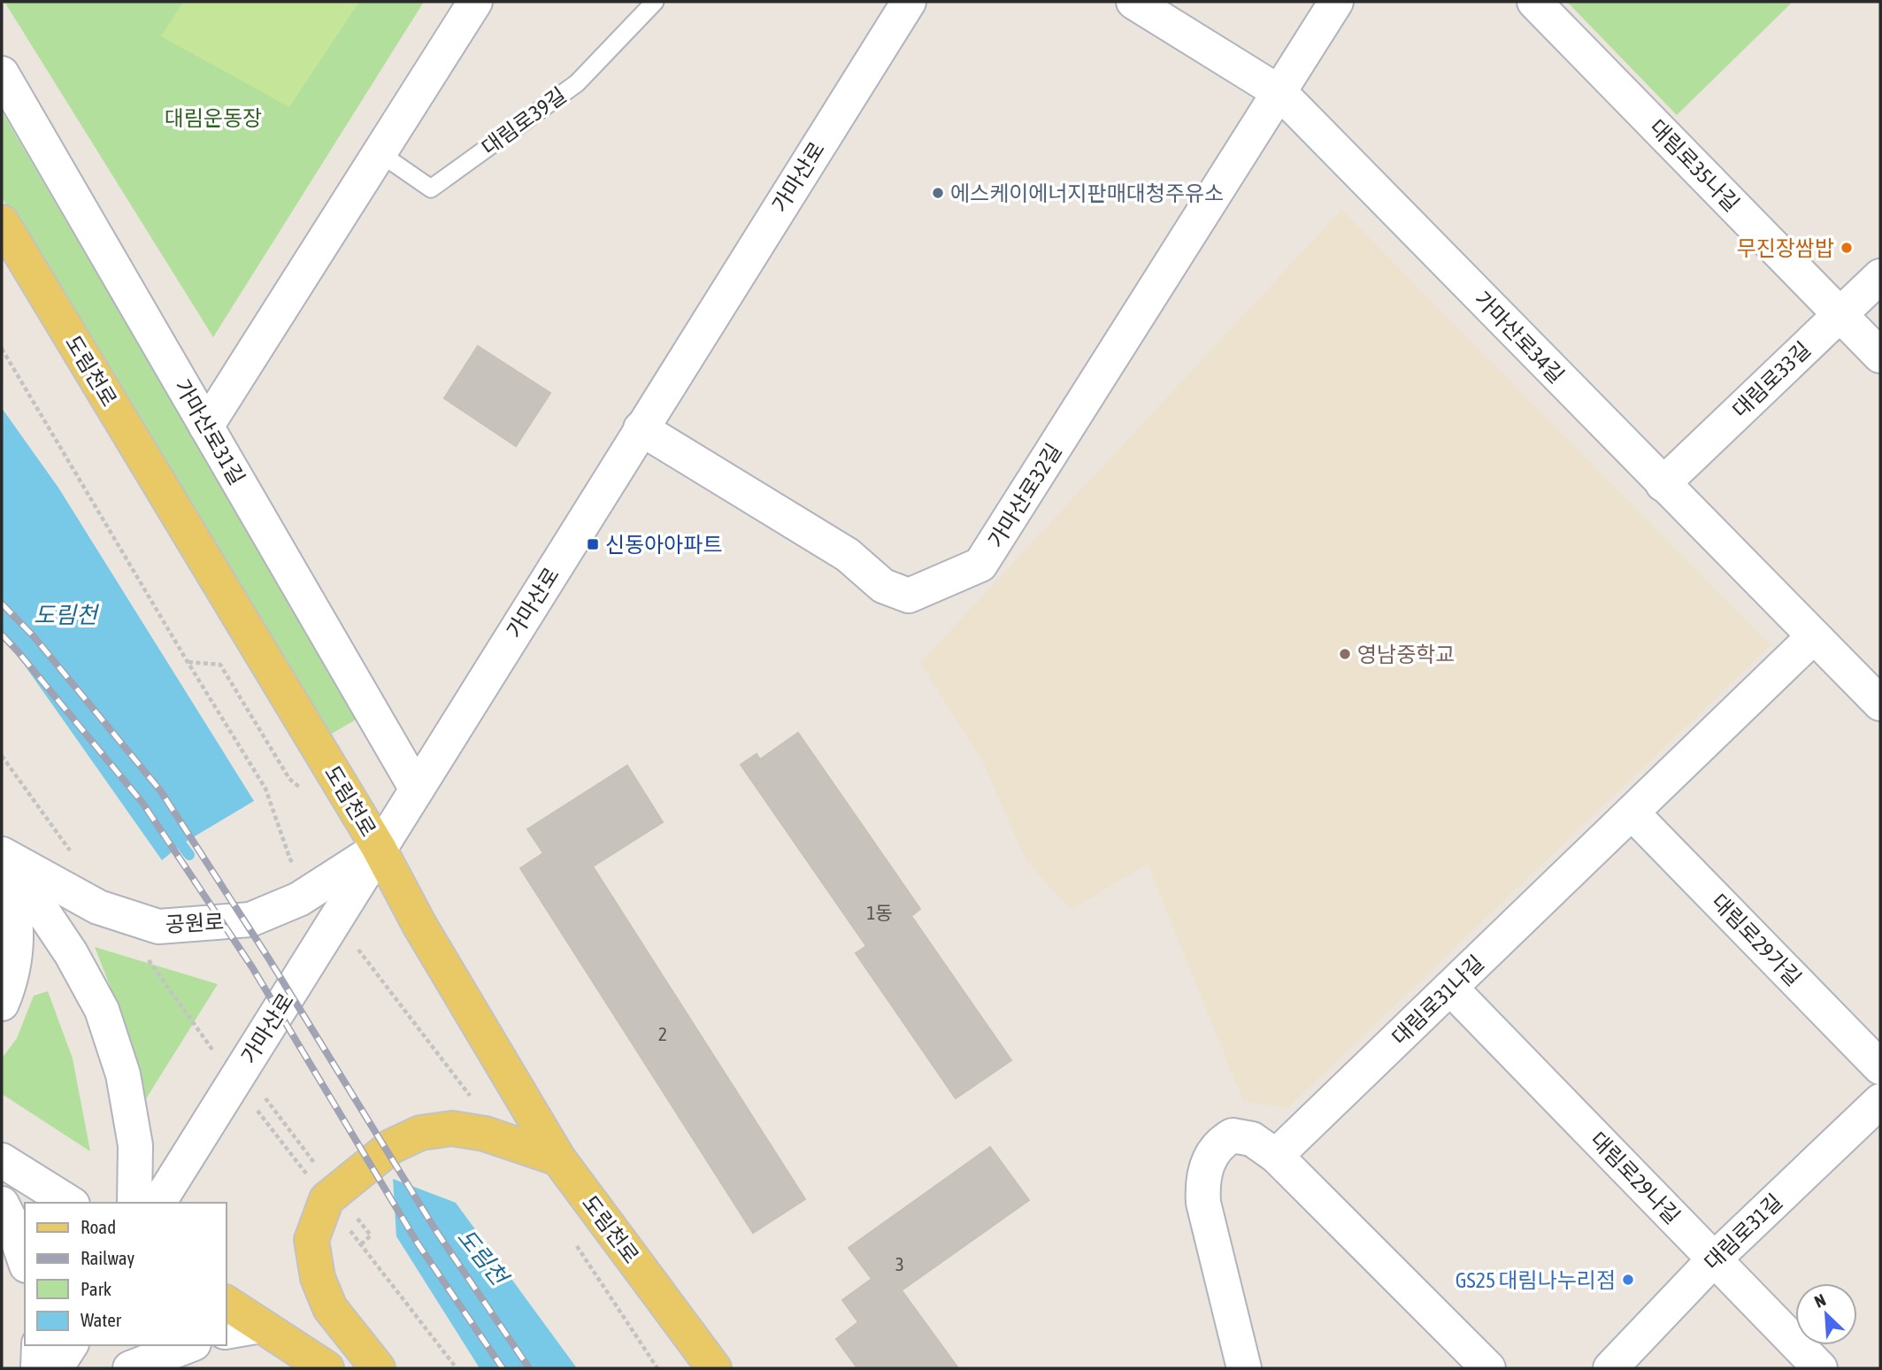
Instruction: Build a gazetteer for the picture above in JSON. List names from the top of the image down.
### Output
{
  "streets": {
    "main road": ["도림천로"],
    "street": [
      "대림로35나길",
      "가마산로",
      "가마산로34길",
      "대림로33길",
      "가마산로31길",
      "가마산로32길",
      "공원로",
      "대림로29가길",
      "대림로31나길",
      "대림로29나길",
      "대림로31길"
    ],
    "lane": ["대림로39길"]
  },
  "crossings": [
    ["대림로35나길", "대림로33길"],
    ["가마산로", "도림천로"],
    ["가마산로", "가마산로31길"],
    ["가마산로", "가마산로32길"],
    ["가마산로", "공원로"],
    ["가마산로34길", "대림로33길"],
    ["가마산로34길", "가마산로32길"],
    ["가마산로34길", "대림로31나길"],
    ["도림천로", "공원로"],
    ["대림로29가길", "대림로31나길"],
    ["대림로31나길", "대림로29나길"],
    ["대림로29나길", "대림로31길"]
  ],
  "water": ["도림천"],
  "parks": ["대림운동장"],
  "places": {
    "other": [
      "에스케이에너지판매대청주유소",
      "무진장쌈밥",
      "영남중학교",
      "GS25 대림나누리점"
    ],
    "transit": ["신동아아파트"]
  },
  "house_numbers": ["1동", "2", "3"],
  "legend": [
    "Road",
    "Railway",
    "Park",
    "Water"
  ],
  "north": "top left"
}
